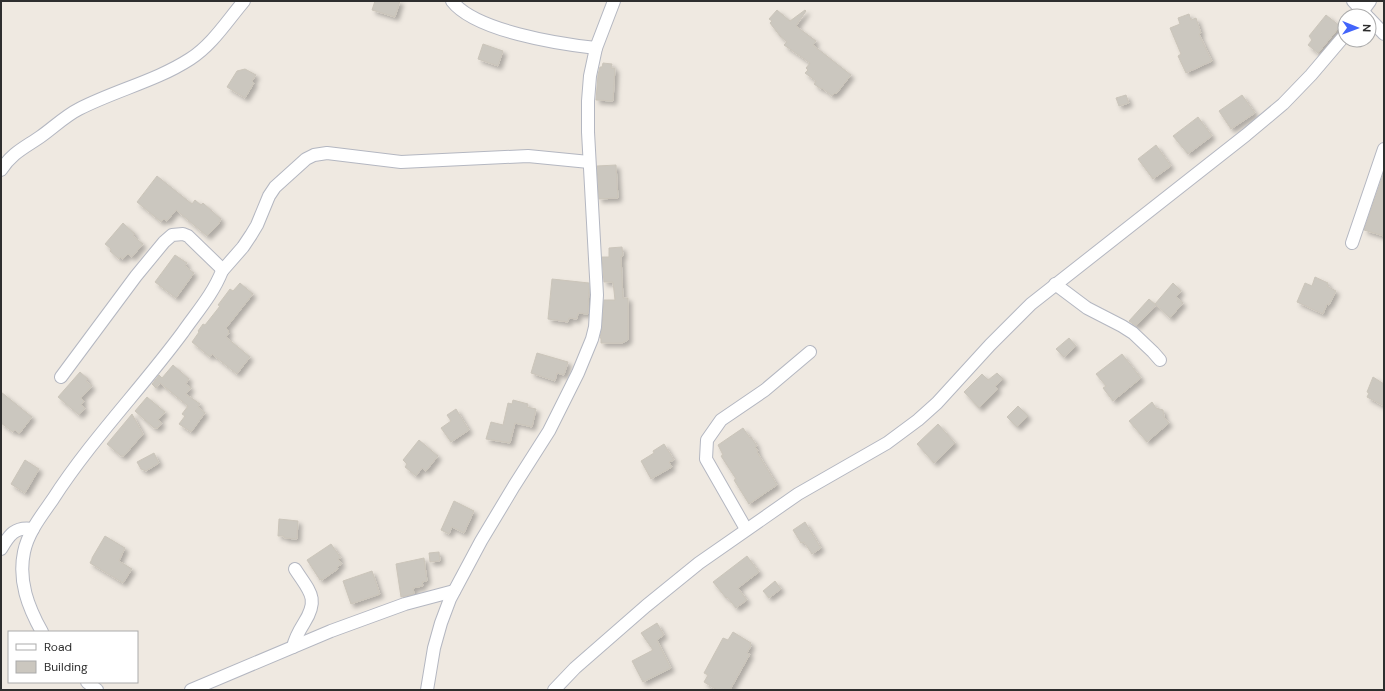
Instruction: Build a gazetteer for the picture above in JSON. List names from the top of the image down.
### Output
{
  "legend": ["Road", "Building"],
  "north": "right"
}
